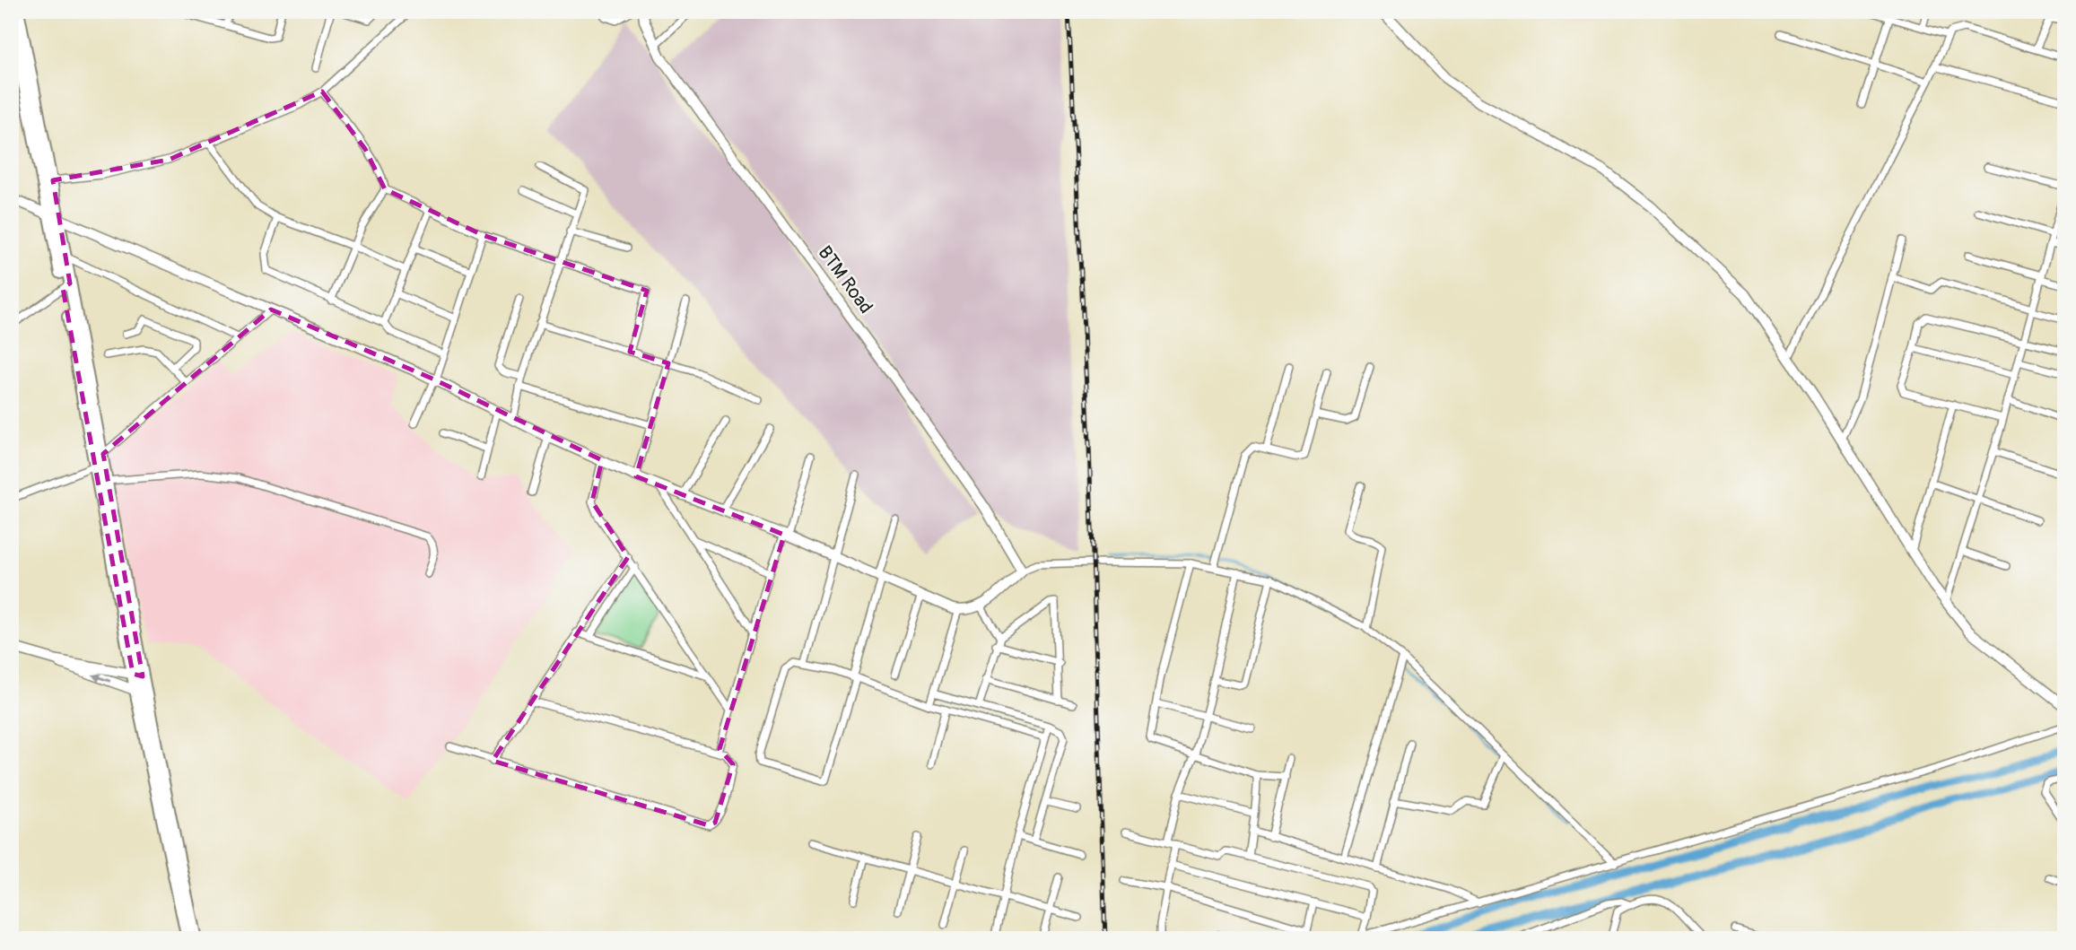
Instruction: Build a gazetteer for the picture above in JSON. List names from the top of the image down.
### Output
{
  "streets": {
    "street": ["BTM Road"]
  }
}
